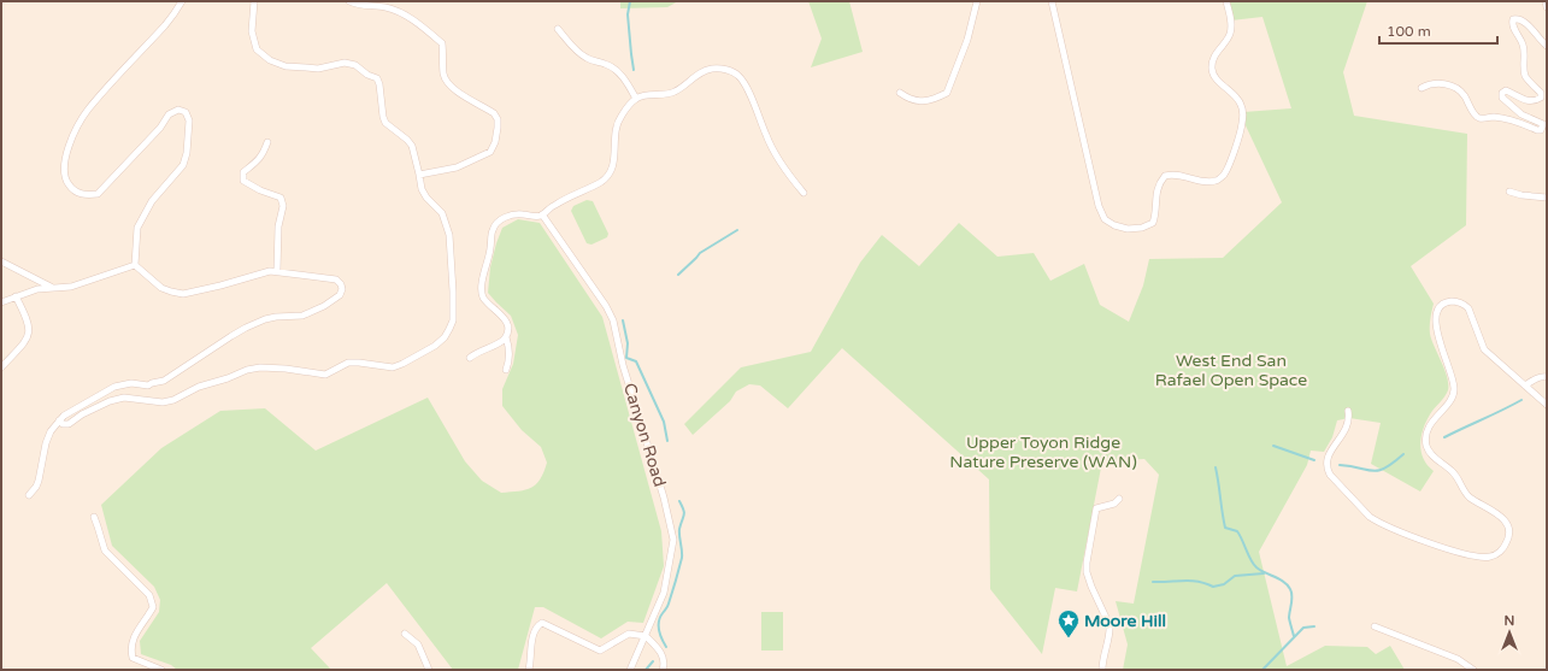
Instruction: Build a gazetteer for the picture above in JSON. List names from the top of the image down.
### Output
{
  "streets": {
    "street": ["Canyon Road"]
  },
  "parks": ["West End San Rafael Open Space", "Upper Toyon Ridge Nature Preserve (WAN)"],
  "places": {
    "place": ["Moore Hill"]
  },
  "scale_bar": "100 m",
  "north": "top"
}
